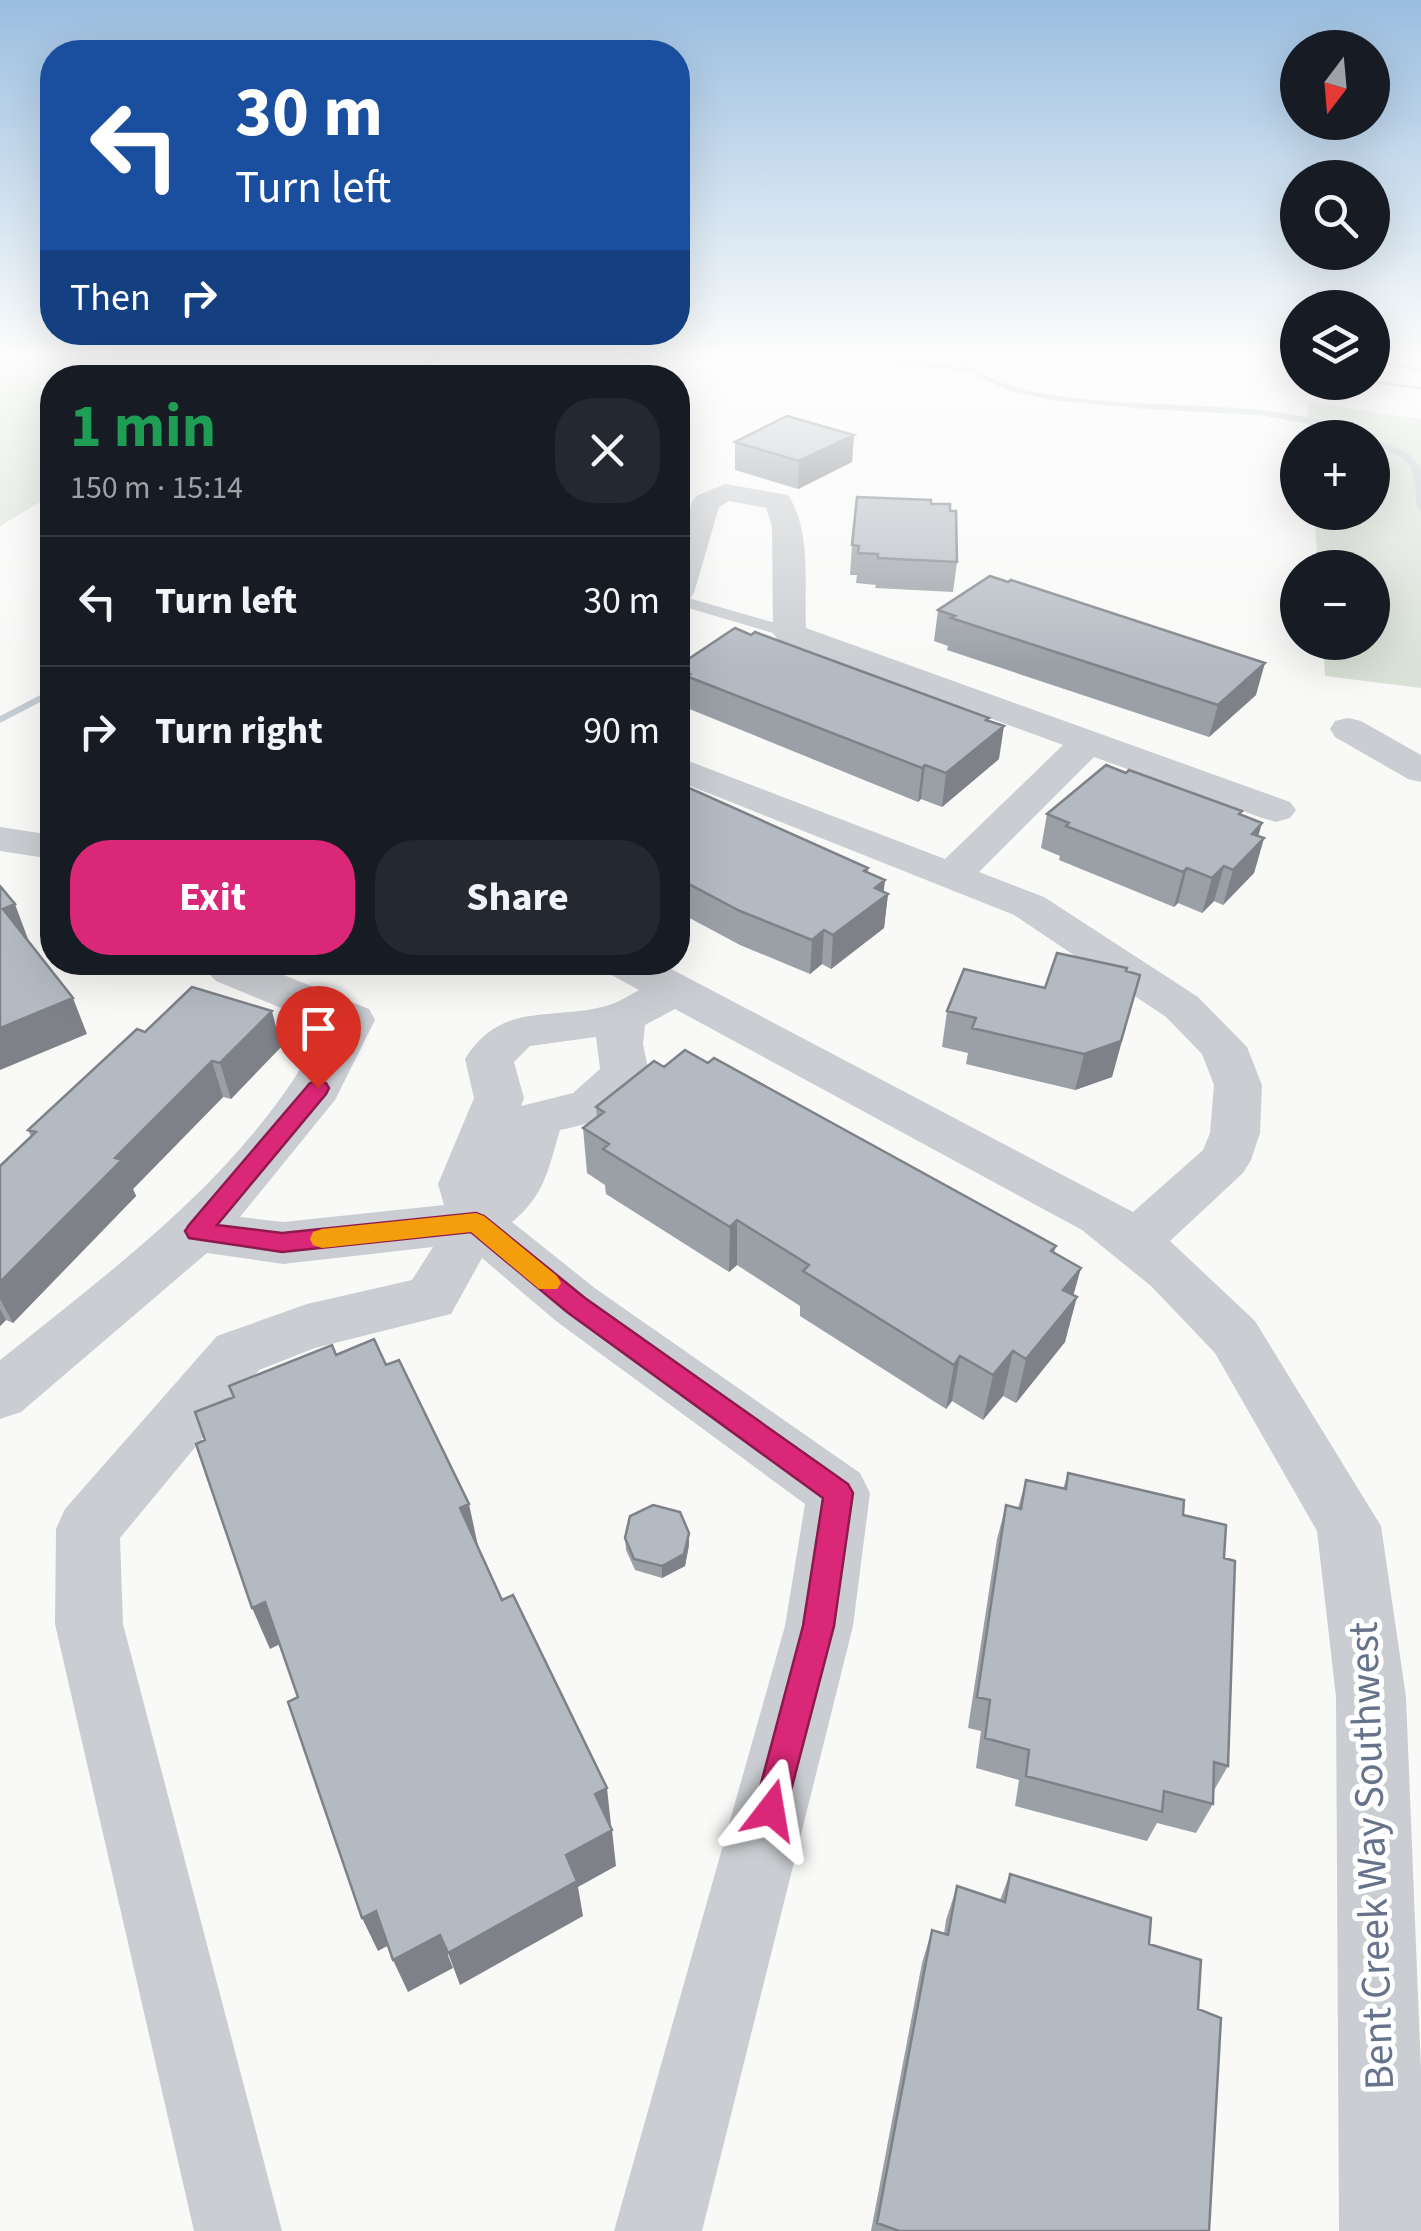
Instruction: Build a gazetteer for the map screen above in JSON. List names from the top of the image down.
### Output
{
  "streets": {
    "street": ["Bent Creek Way Southwest"]
  },
  "north": "bottom",
  "page": {
    "map_buttons": ["+", "−"],
    "turn": ["30 m", "Turn left"],
    "then": "Then",
    "heading": ["1 min", "150 m · 15:14"],
    "list": [
      {
        "name": "Turn left",
        "value": "30 m"
      },
      {
        "name": "Turn right",
        "value": "90 m"
      }
    ],
    "buttons": ["Exit", "Share"]
  }
}
